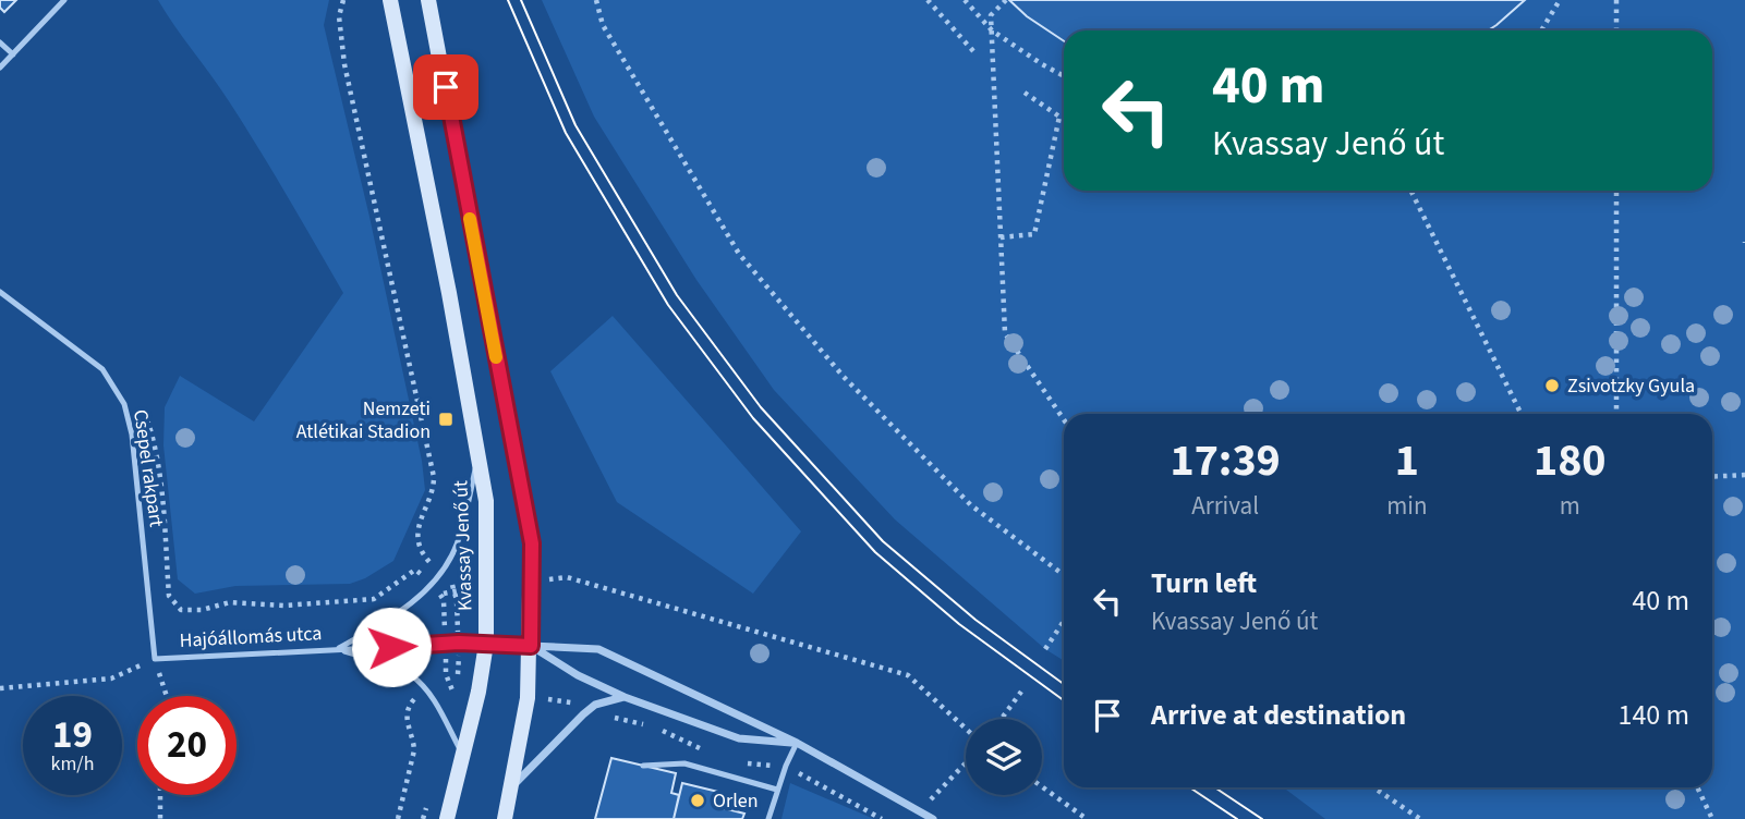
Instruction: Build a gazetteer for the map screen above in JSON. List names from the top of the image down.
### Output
{
  "streets": {
    "main road": ["Kvassay Jenő út"],
    "street": ["Hajóállomás utca"],
    "lane": ["Csepel rakpart"]
  },
  "crossings": [
    ["Csepel rakpart", "Hajóállomás utca"],
    ["Kvassay Jenő út", "Hajóállomás utca"]
  ],
  "places": {
    "other": ["Zsivotzky Gyula", "Orlen"],
    "transit": ["Nemzeti Atlétikai Stadion"]
  },
  "page": {
    "turn": ["40 m", "Kvassay Jenő út"],
    "eta": [
      "17:39",
      "Arrival",
      "1",
      "min",
      "180",
      "m"
    ],
    "list": [
      {
        "name": "Turn left",
        "note": "Kvassay Jenő út",
        "value": "40 m"
      },
      {
        "name": "Arrive at destination",
        "value": "140 m"
      }
    ],
    "speed": "19 km/h",
    "limit": "20"
  }
}
